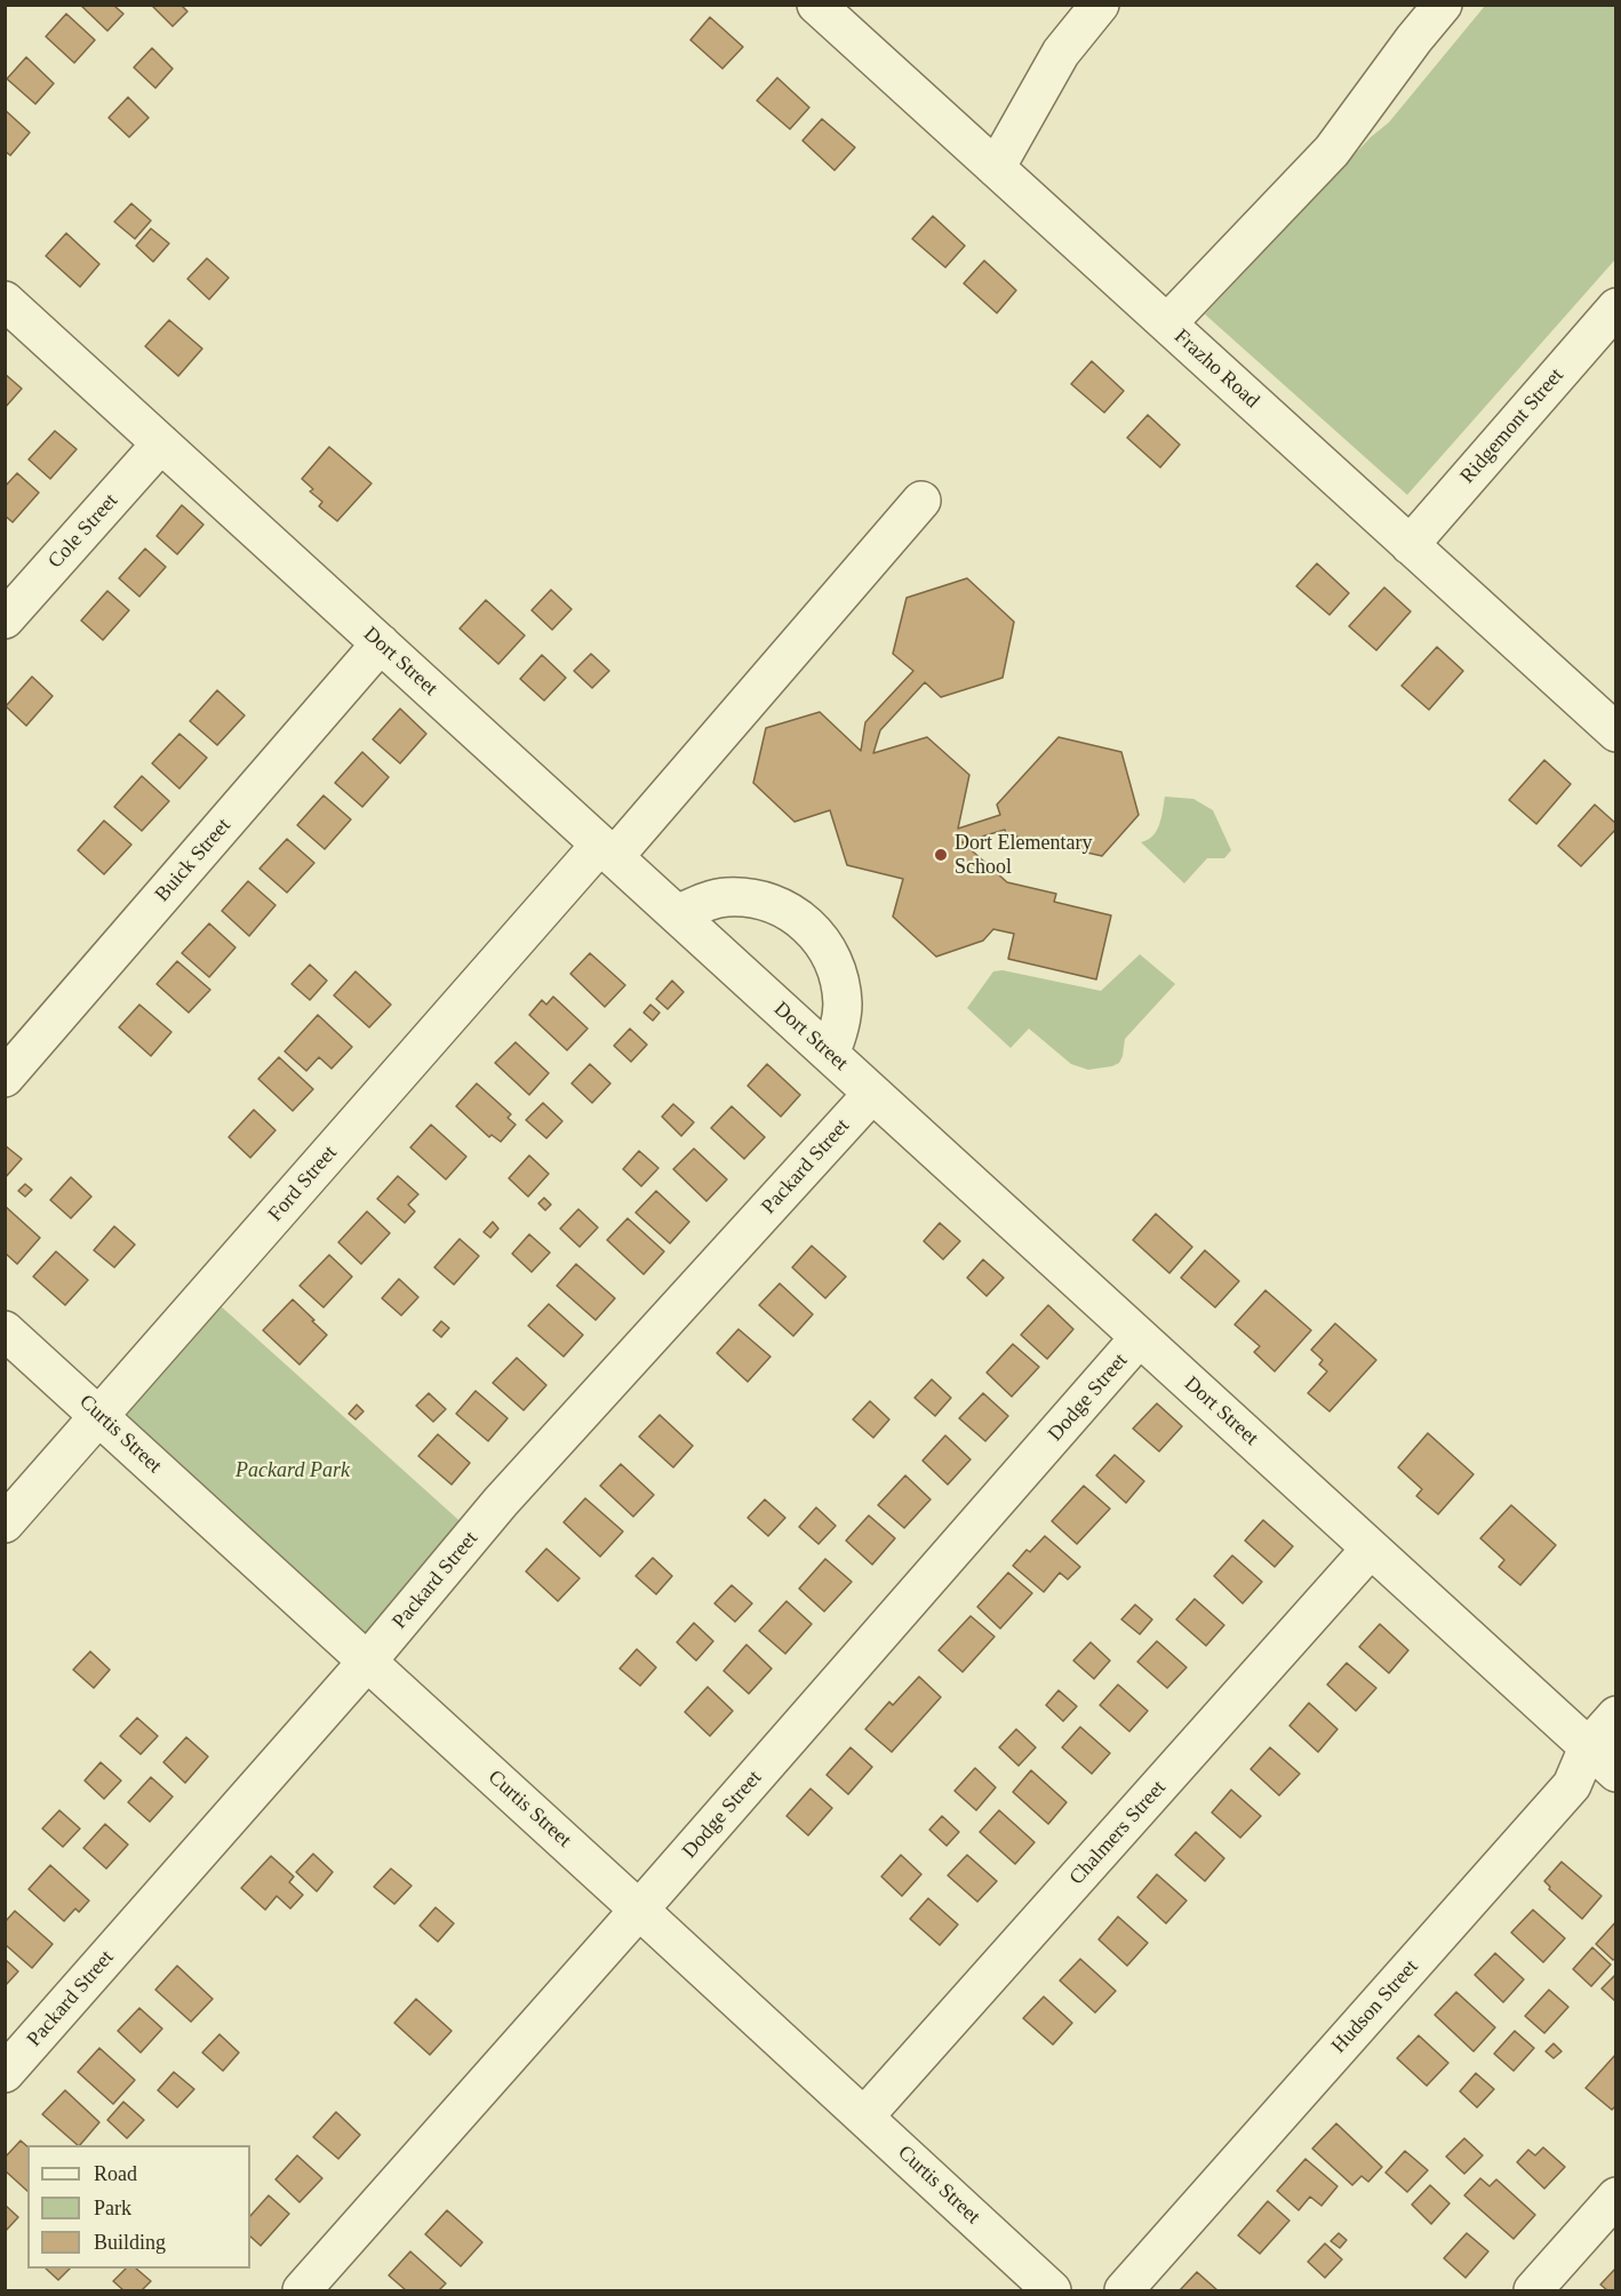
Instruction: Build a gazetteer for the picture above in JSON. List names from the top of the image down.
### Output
{
  "streets": {
    "street": [
      "Frazho Road",
      "Ridgemont Street",
      "Cole Street",
      "Dort Street",
      "Buick Street",
      "Packard Street",
      "Ford Street",
      "Dodge Street",
      "Curtis Street",
      "Chalmers Street",
      "Hudson Street"
    ]
  },
  "crossings": [
    ["Frazho Road", "Ridgemont Street"],
    ["Cole Street", "Dort Street"],
    ["Dort Street", "Buick Street"],
    ["Dort Street", "Packard Street"],
    ["Dort Street", "Ford Street"],
    ["Dort Street", "Dodge Street"],
    ["Dort Street", "Chalmers Street"],
    ["Dort Street", "Hudson Street"],
    ["Packard Street", "Curtis Street"],
    ["Ford Street", "Curtis Street"],
    ["Dodge Street", "Curtis Street"],
    ["Curtis Street", "Chalmers Street"]
  ],
  "parks": ["Packard Park"],
  "places": ["Dort Elementary School"],
  "legend": ["Road", "Park", "Building"]
}
